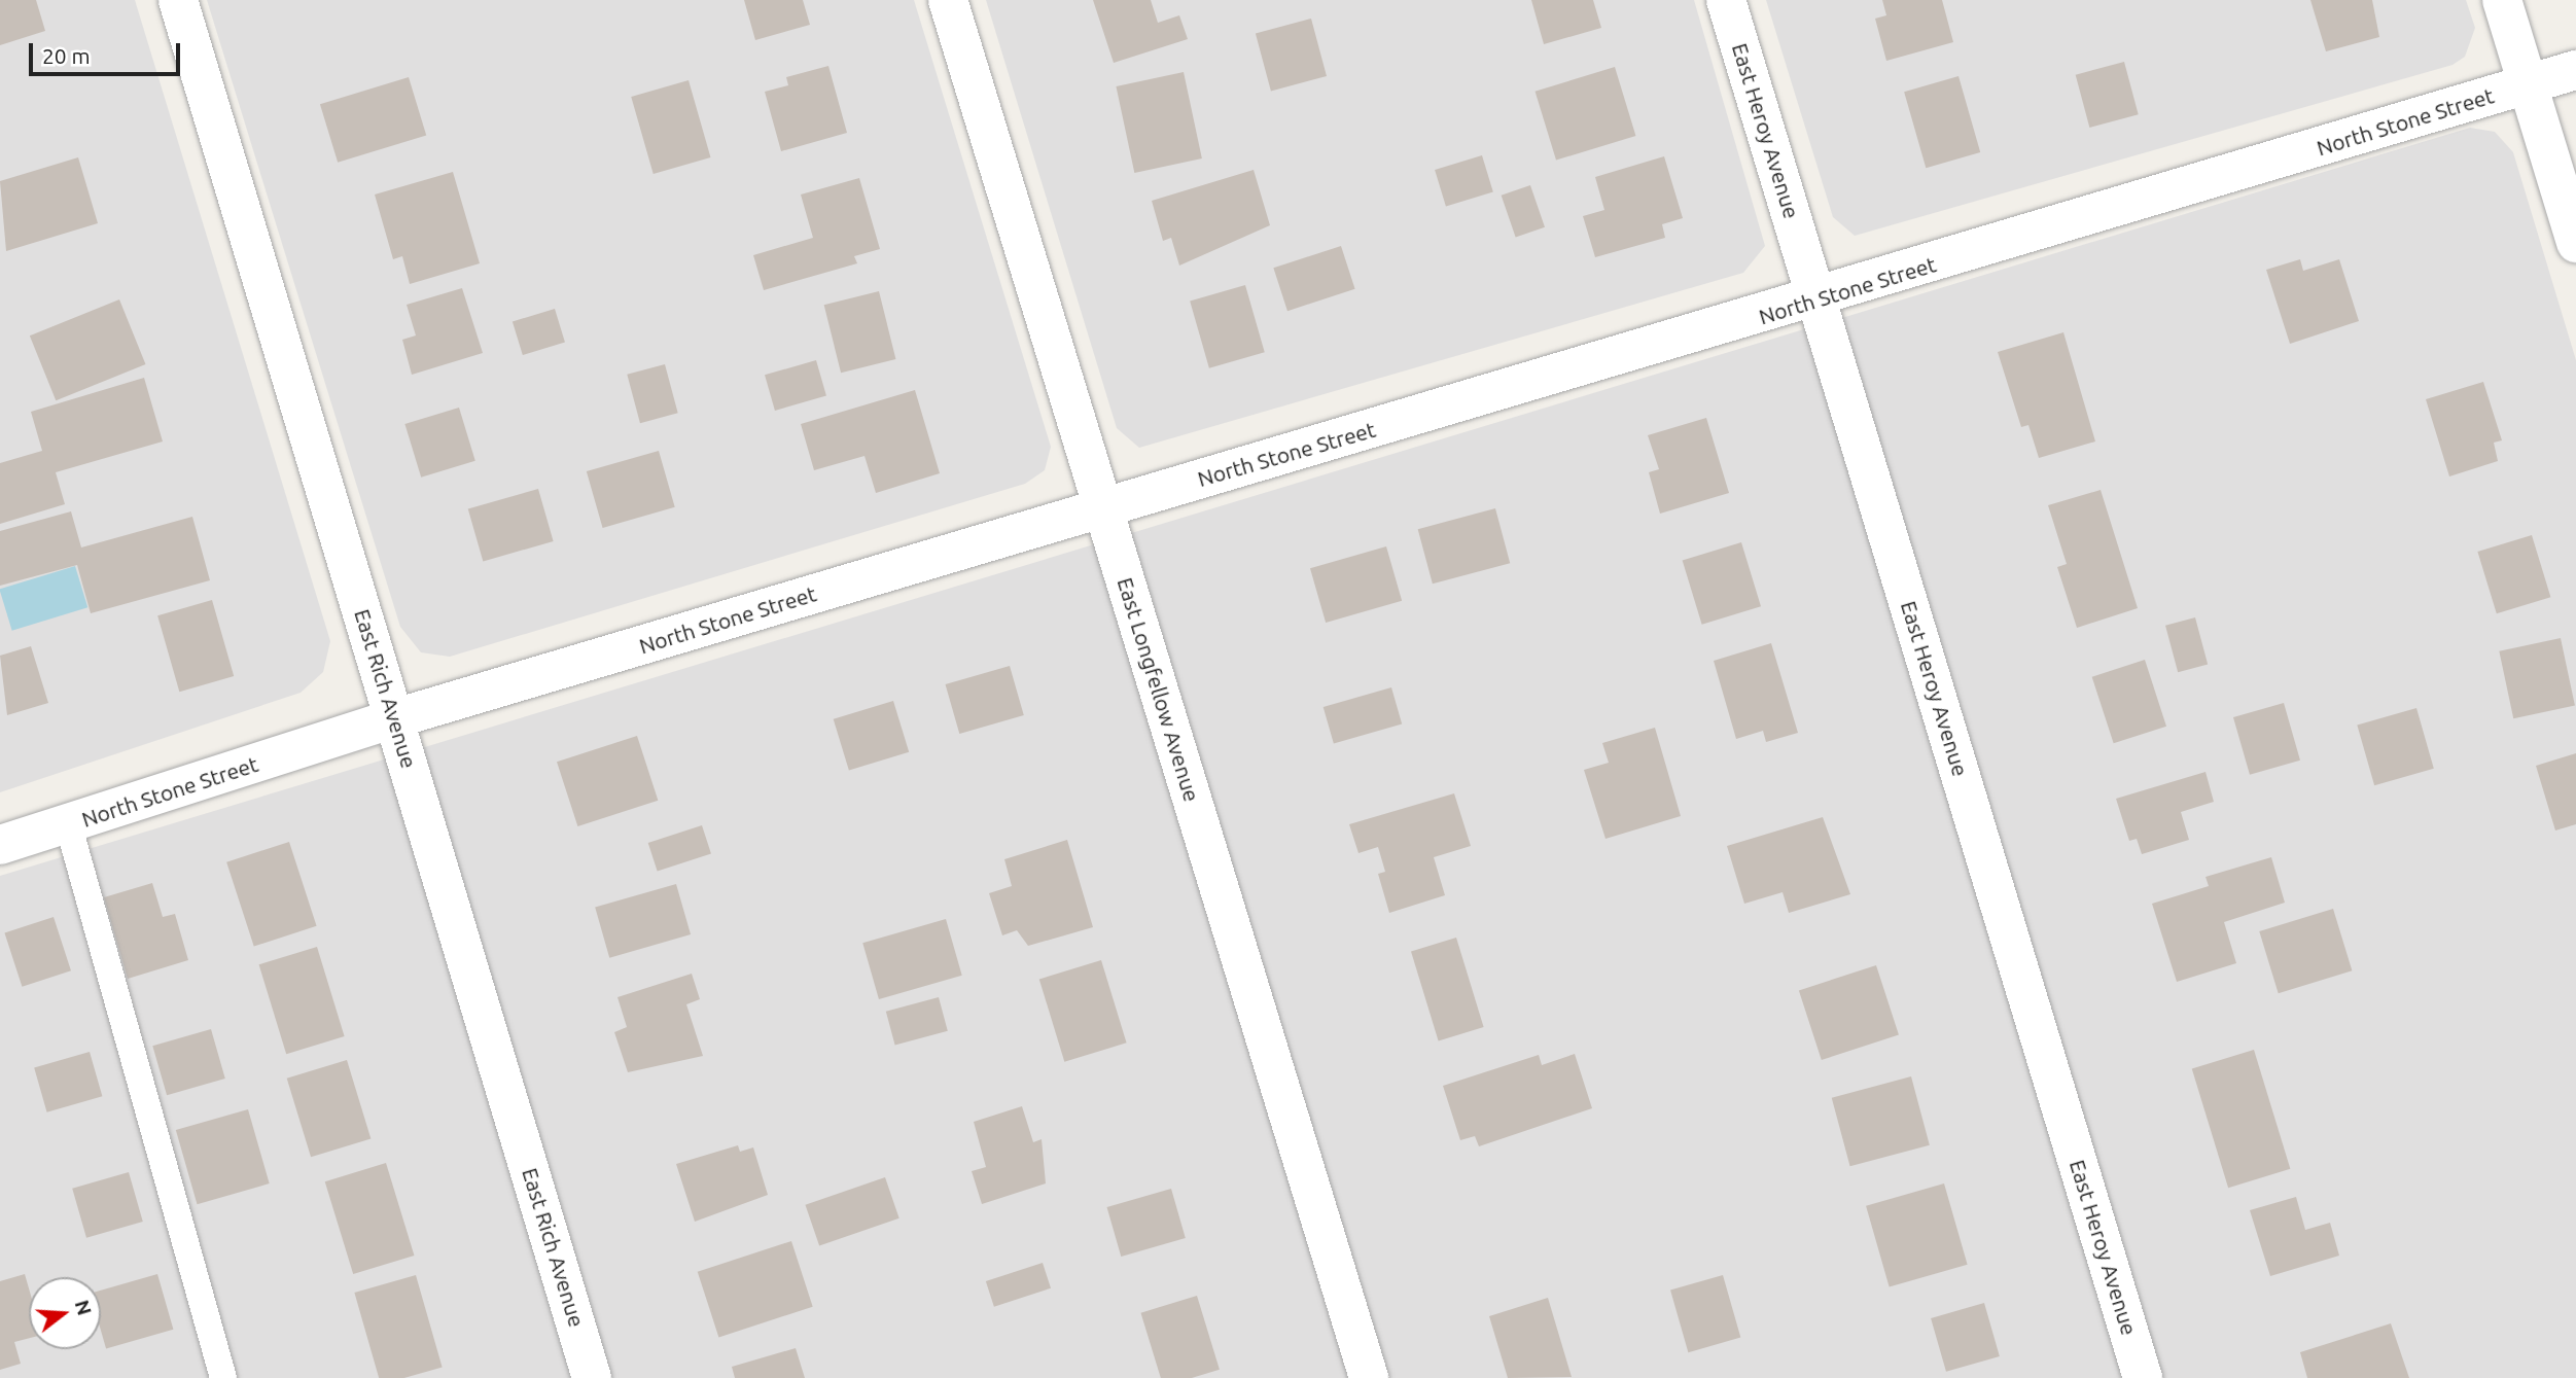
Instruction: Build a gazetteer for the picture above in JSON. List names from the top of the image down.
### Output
{
  "streets": {
    "street": [
      "North Stone Street",
      "East Heroy Avenue",
      "East Rich Avenue",
      "East Longfellow Avenue"
    ]
  },
  "crossings": [
    ["North Stone Street", "East Heroy Avenue"],
    ["North Stone Street", "East Rich Avenue"],
    ["North Stone Street", "East Longfellow Avenue"]
  ],
  "scale_bar": "20 m",
  "north": "right"
}
